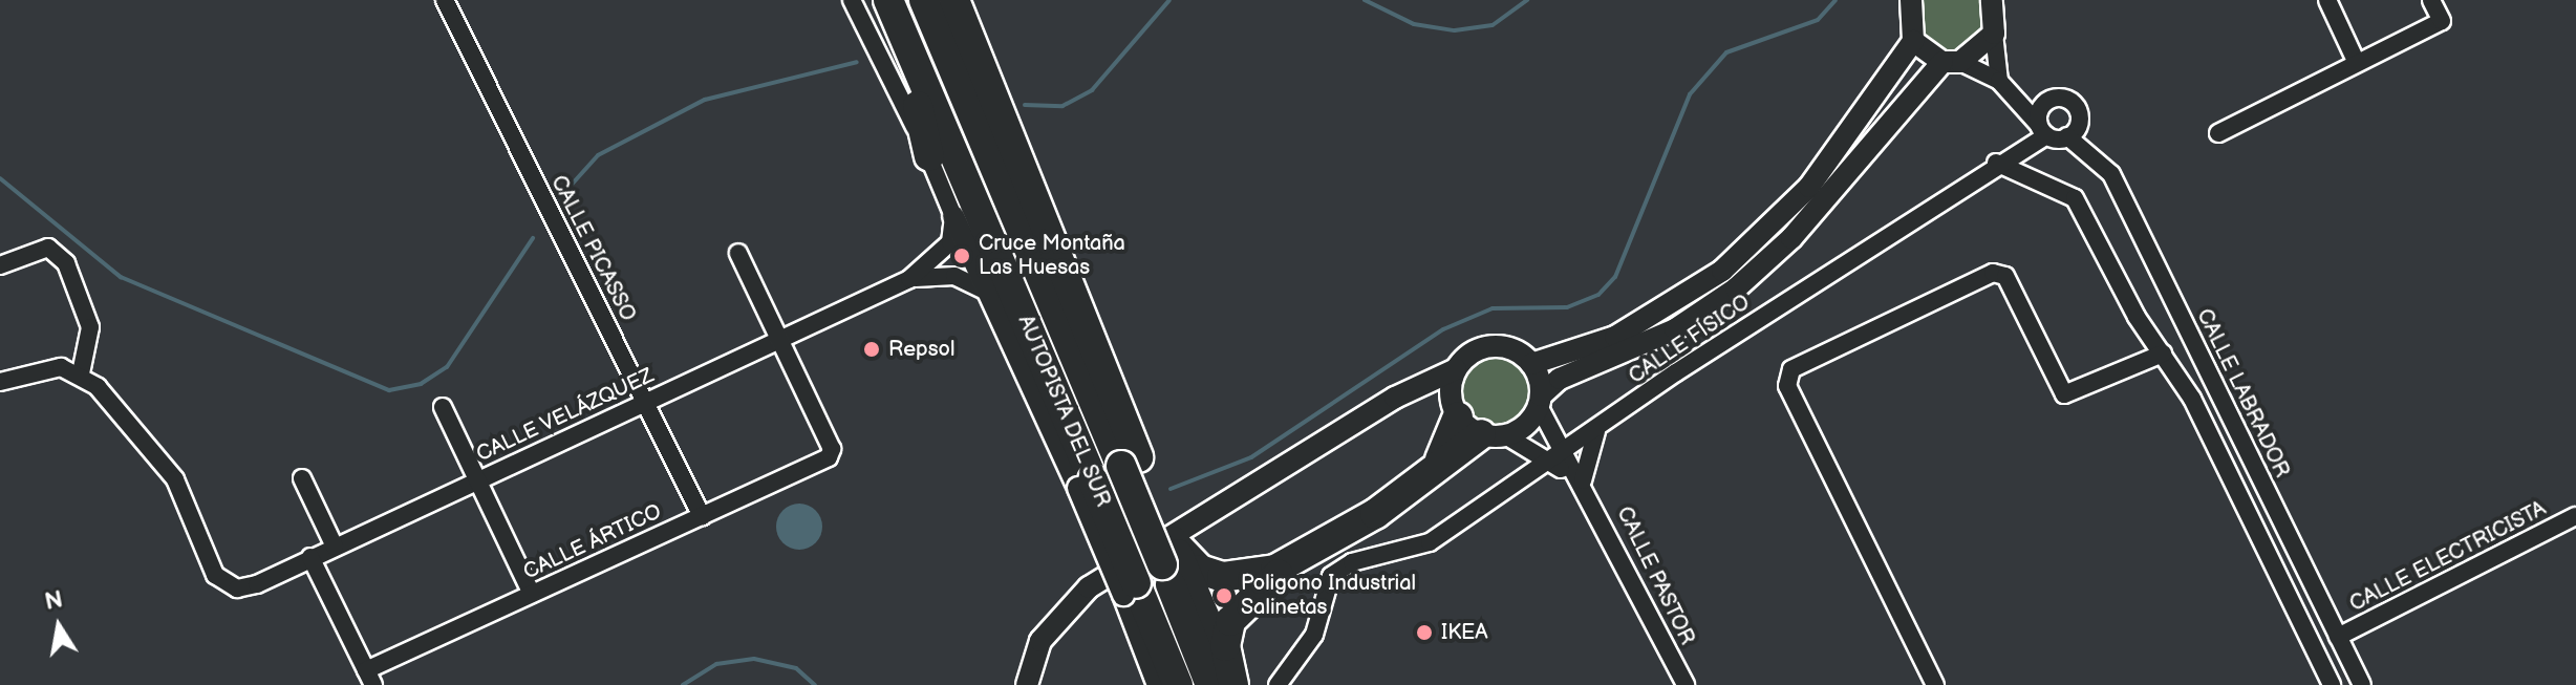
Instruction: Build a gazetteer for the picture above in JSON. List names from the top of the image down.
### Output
{
  "streets": {
    "highway": ["AUTOPISTA DEL SUR"],
    "street": [
      "CALLE PICASSO",
      "CALLE FÍSICO",
      "CALLE LABRADOR",
      "CALLE VELÁZQUEZ",
      "CALLE ÁRTICO",
      "CALLE ELECTRICISTA",
      "CALLE PASTOR"
    ]
  },
  "crossings": [
    ["CALLE PICASSO", "CALLE VELÁZQUEZ"],
    ["CALLE PICASSO", "CALLE ÁRTICO"],
    ["CALLE FÍSICO", "CALLE LABRADOR"],
    ["CALLE FÍSICO", "CALLE PASTOR"],
    ["CALLE LABRADOR", "CALLE ELECTRICISTA"],
    ["CALLE VELÁZQUEZ", "CALLE ÁRTICO"]
  ],
  "places": [
    "Cruce Montaña Las Huesas",
    "Repsol",
    "Poligono Industrial Salinetas",
    "IKEA"
  ],
  "north": "top"
}
